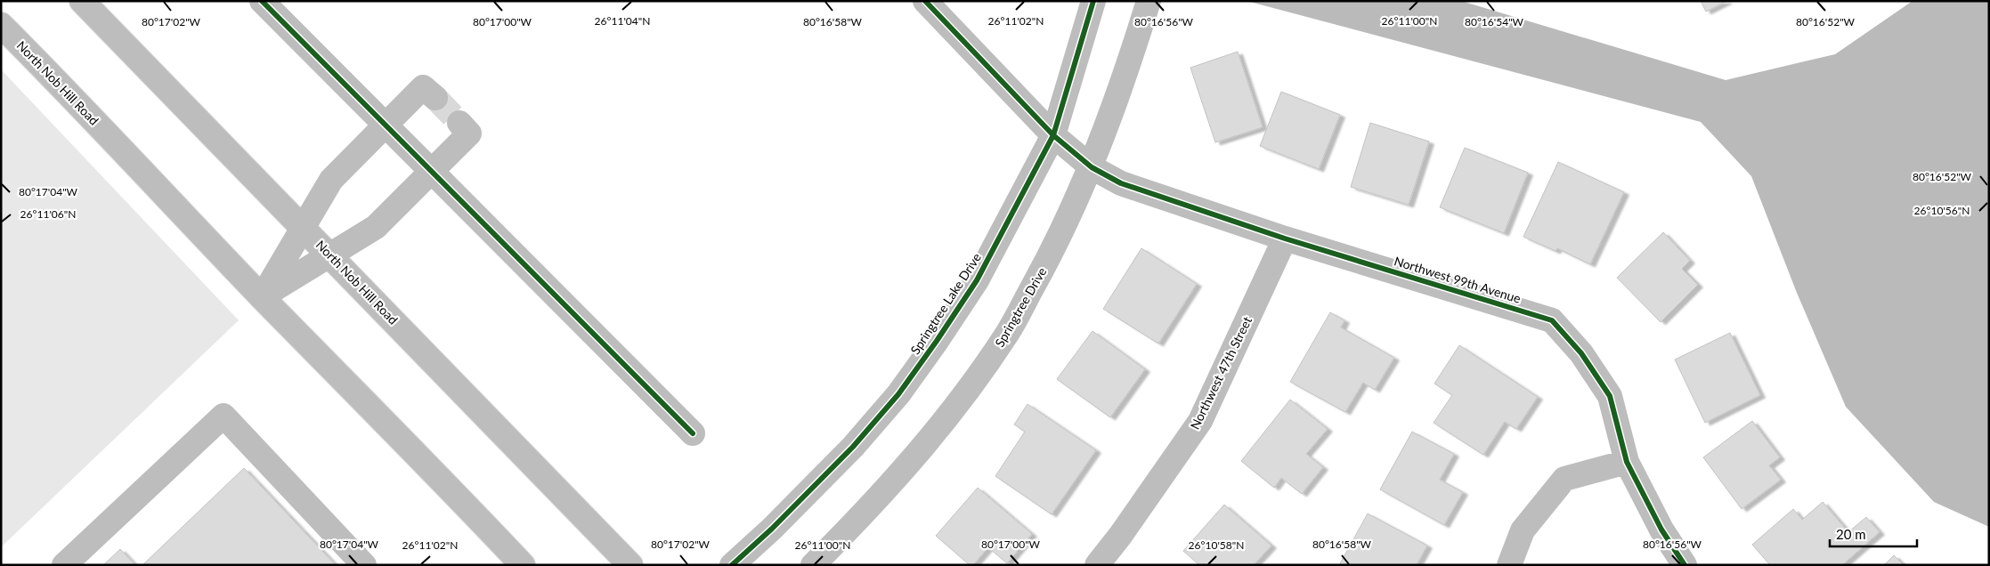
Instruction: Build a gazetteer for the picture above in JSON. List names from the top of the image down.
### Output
{
  "streets": {
    "street": [
      "North Nob Hill Road",
      "Northwest 99th Avenue",
      "Springtree Lake Drive",
      "Springtree Drive",
      "Northwest 47th Street"
    ]
  },
  "crossings": [
    ["Northwest 99th Avenue", "Springtree Lake Drive"],
    ["Northwest 99th Avenue", "Springtree Drive"],
    ["Northwest 99th Avenue", "Northwest 47th Street"]
  ],
  "scale_bar": "20 m",
  "coordinates": [
    "26°11'04\"N",
    "26°11'02\"N",
    "26°11'00\"N",
    "80°16'52\"W",
    "80°17'00\"W",
    "80°16'58\"W",
    "80°16'56\"W",
    "80°17'02\"W",
    "80°16'54\"W",
    "80°17'04\"W",
    "26°10'56\"N",
    "26°11'06\"N",
    "26°10'58\"N"
  ]
}
